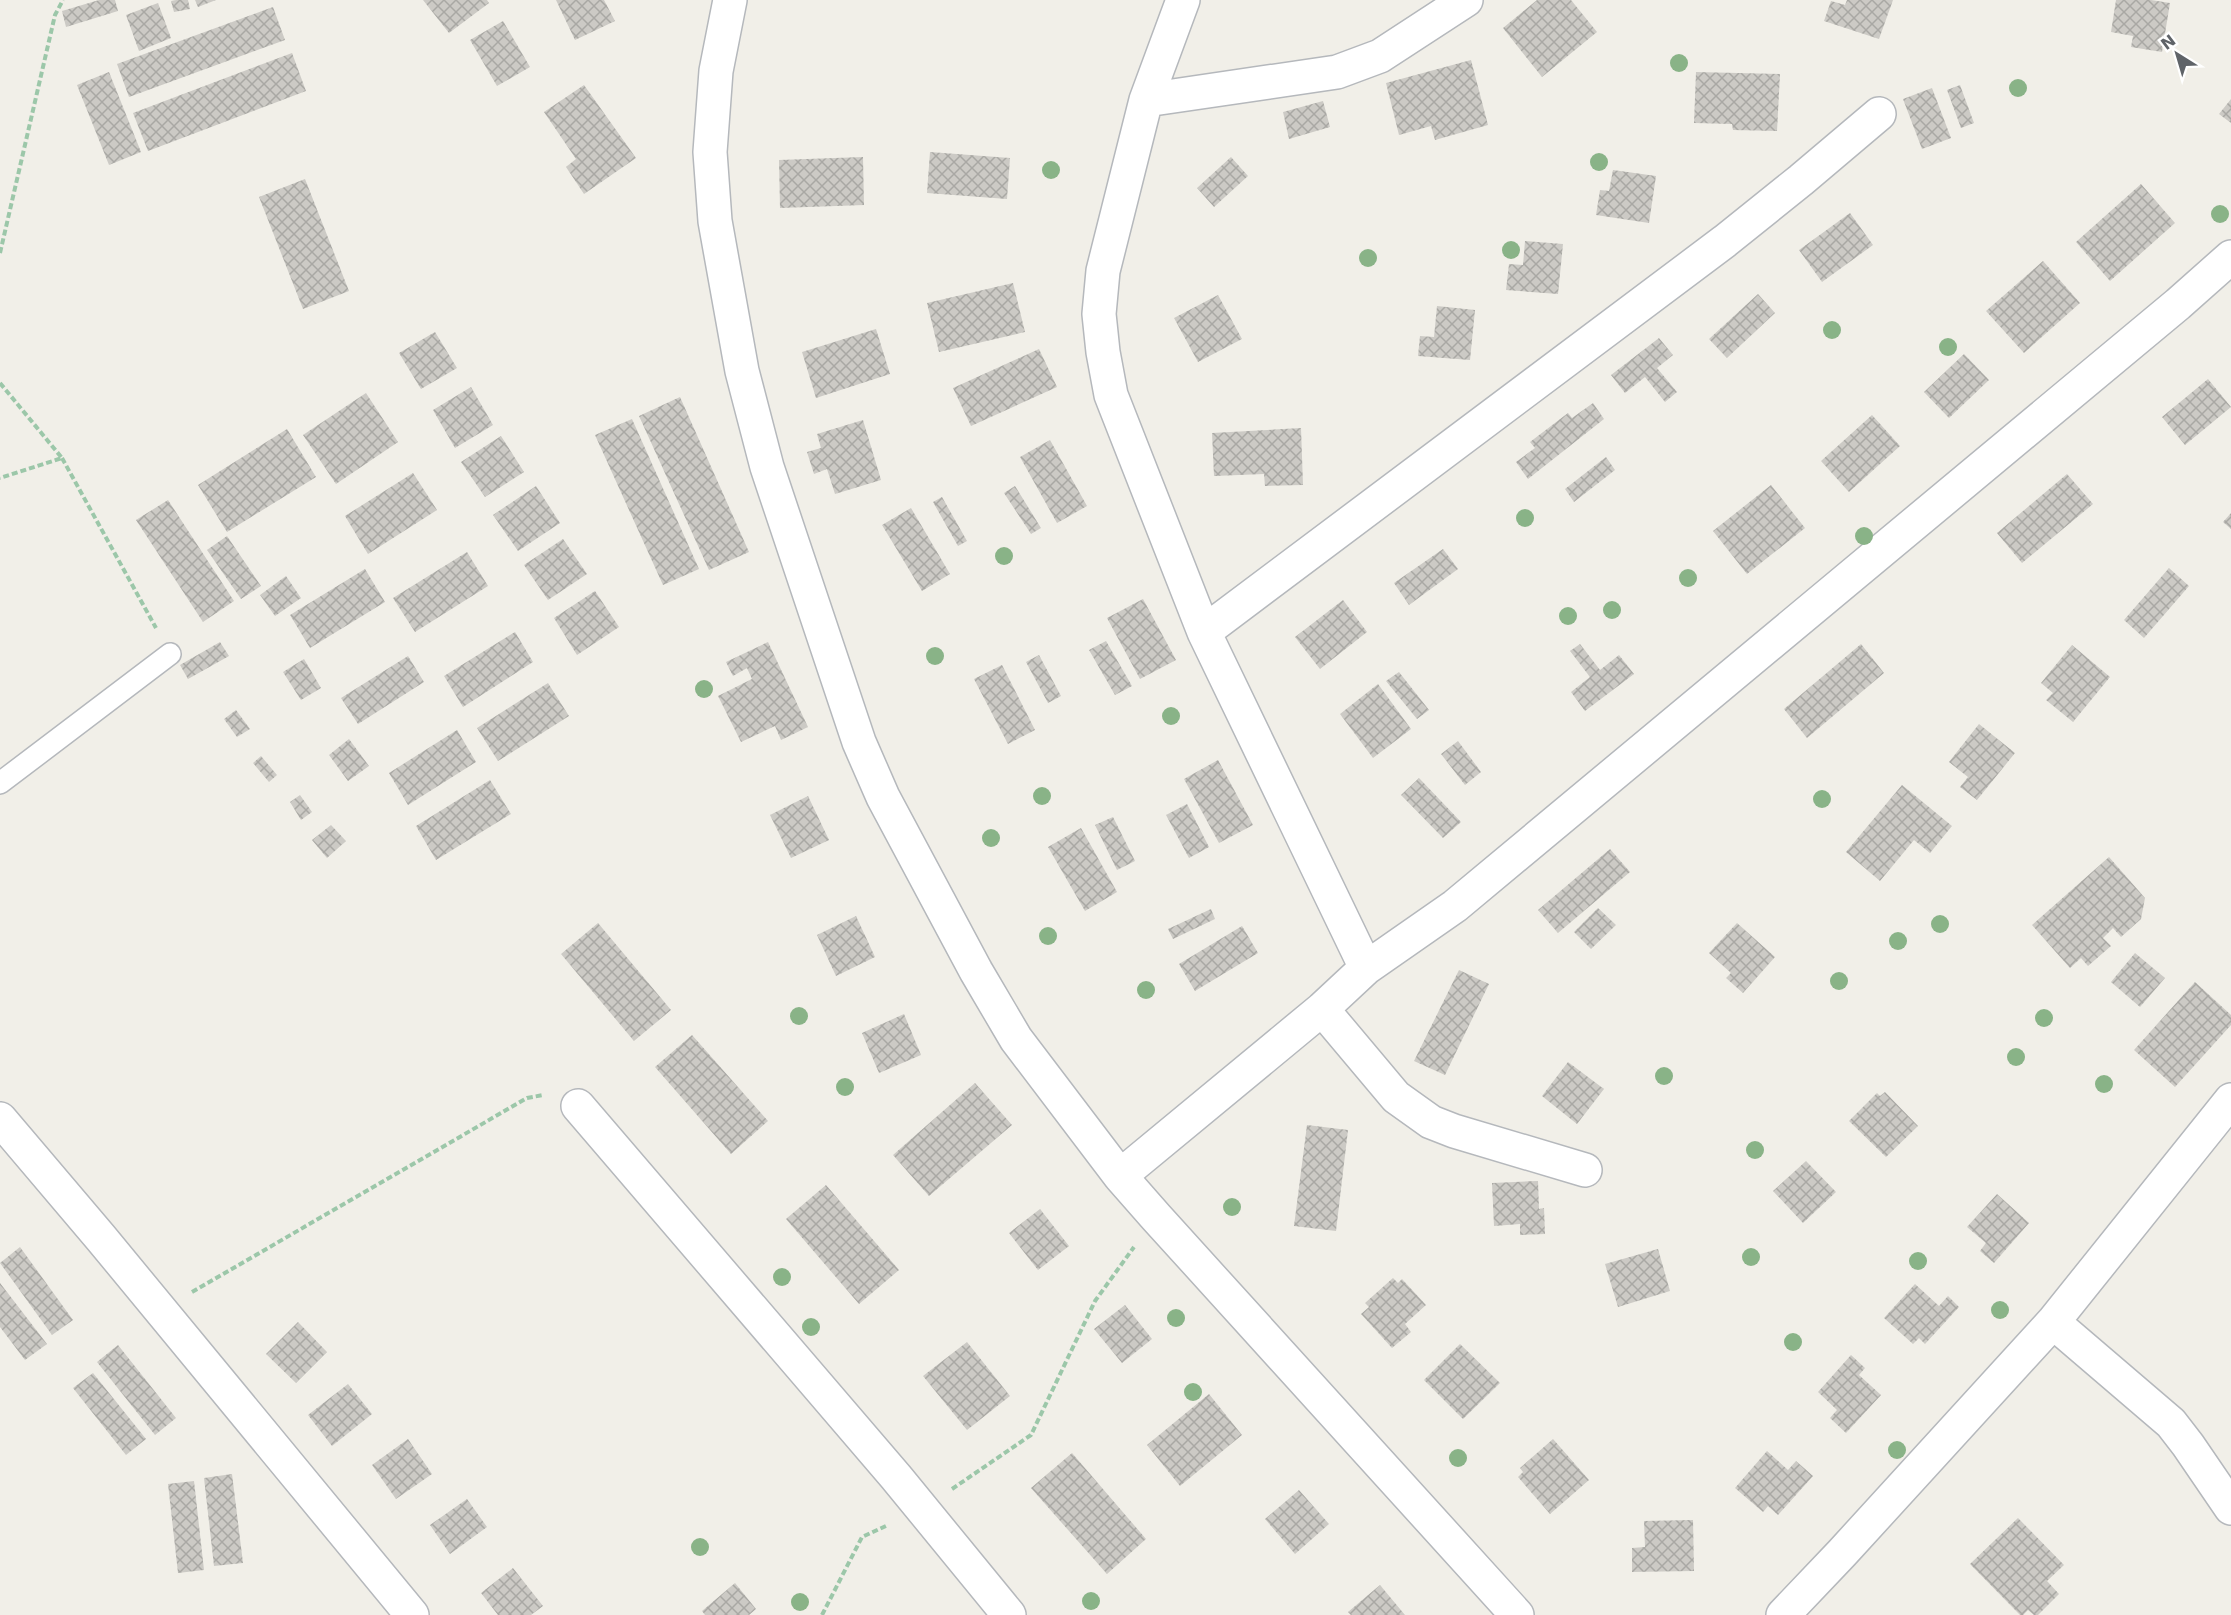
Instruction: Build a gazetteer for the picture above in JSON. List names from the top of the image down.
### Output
{
  "north": "top left"
}
